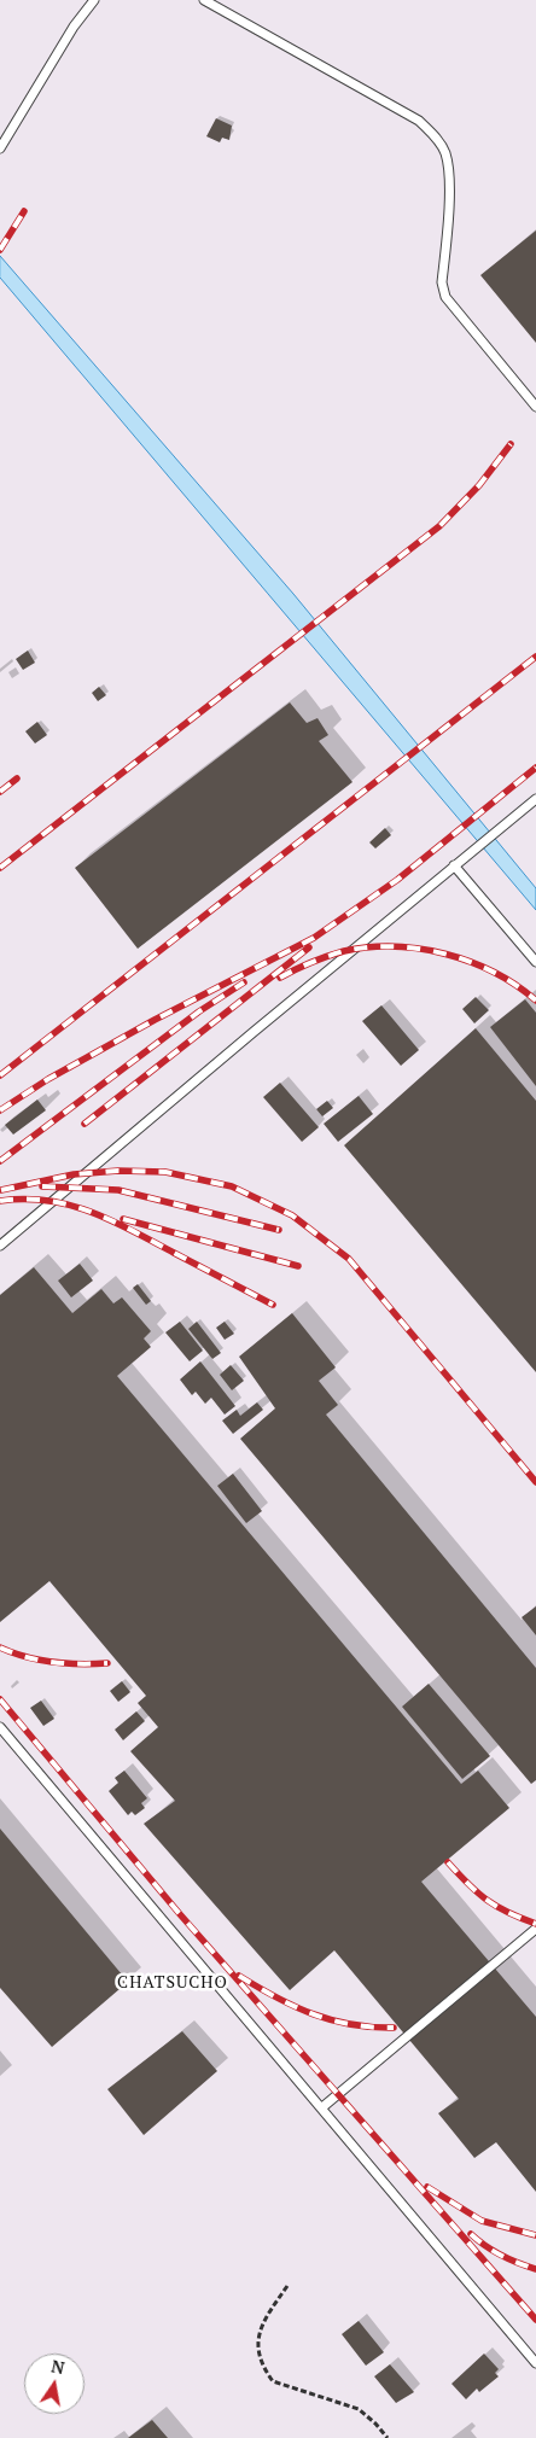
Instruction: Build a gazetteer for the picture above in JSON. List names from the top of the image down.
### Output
{
  "districts": ["CHATSUCHO"],
  "north": "top"
}
